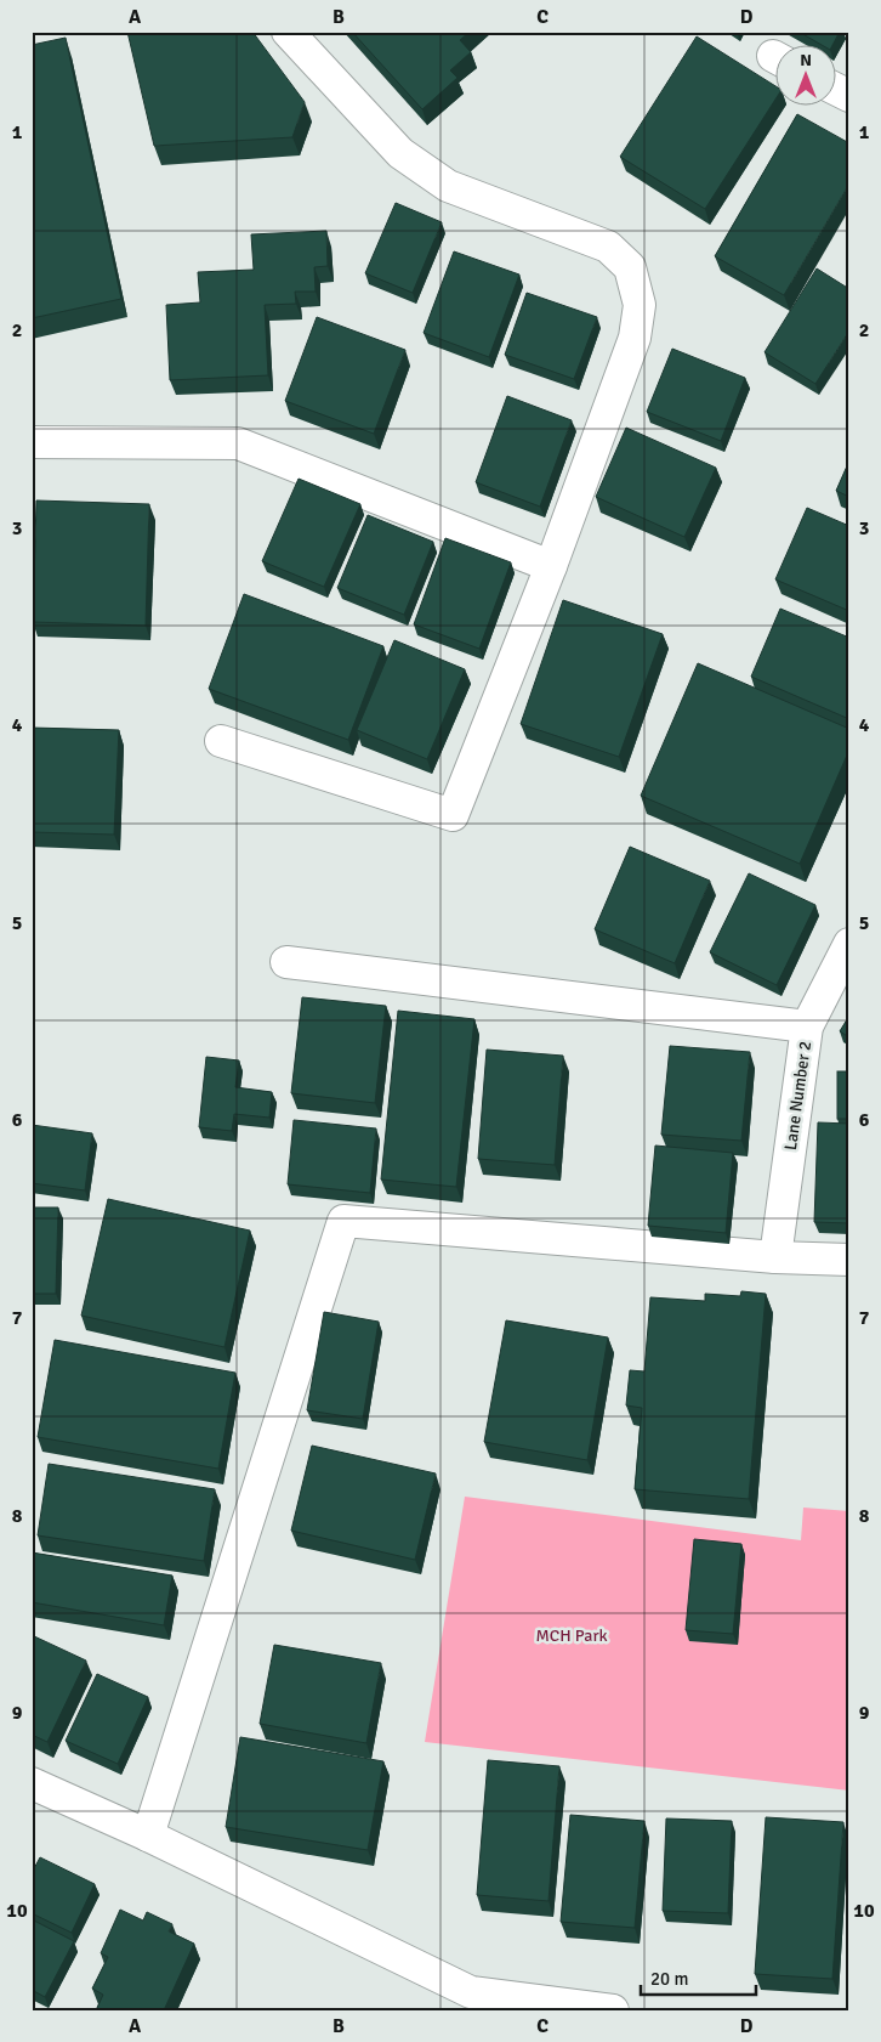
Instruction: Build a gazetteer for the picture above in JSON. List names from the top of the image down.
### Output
{
  "streets": {
    "street": ["Lane Number 2"]
  },
  "parks": ["MCH Park"],
  "scale_bar": "20 m",
  "north": "top",
  "grid": {
    "columns": [
      "A",
      "B",
      "C",
      "D"
    ],
    "rows": [
      "1",
      "2",
      "3",
      "4",
      "5",
      "6",
      "7",
      "8",
      "9",
      "10"
    ]
  }
}
